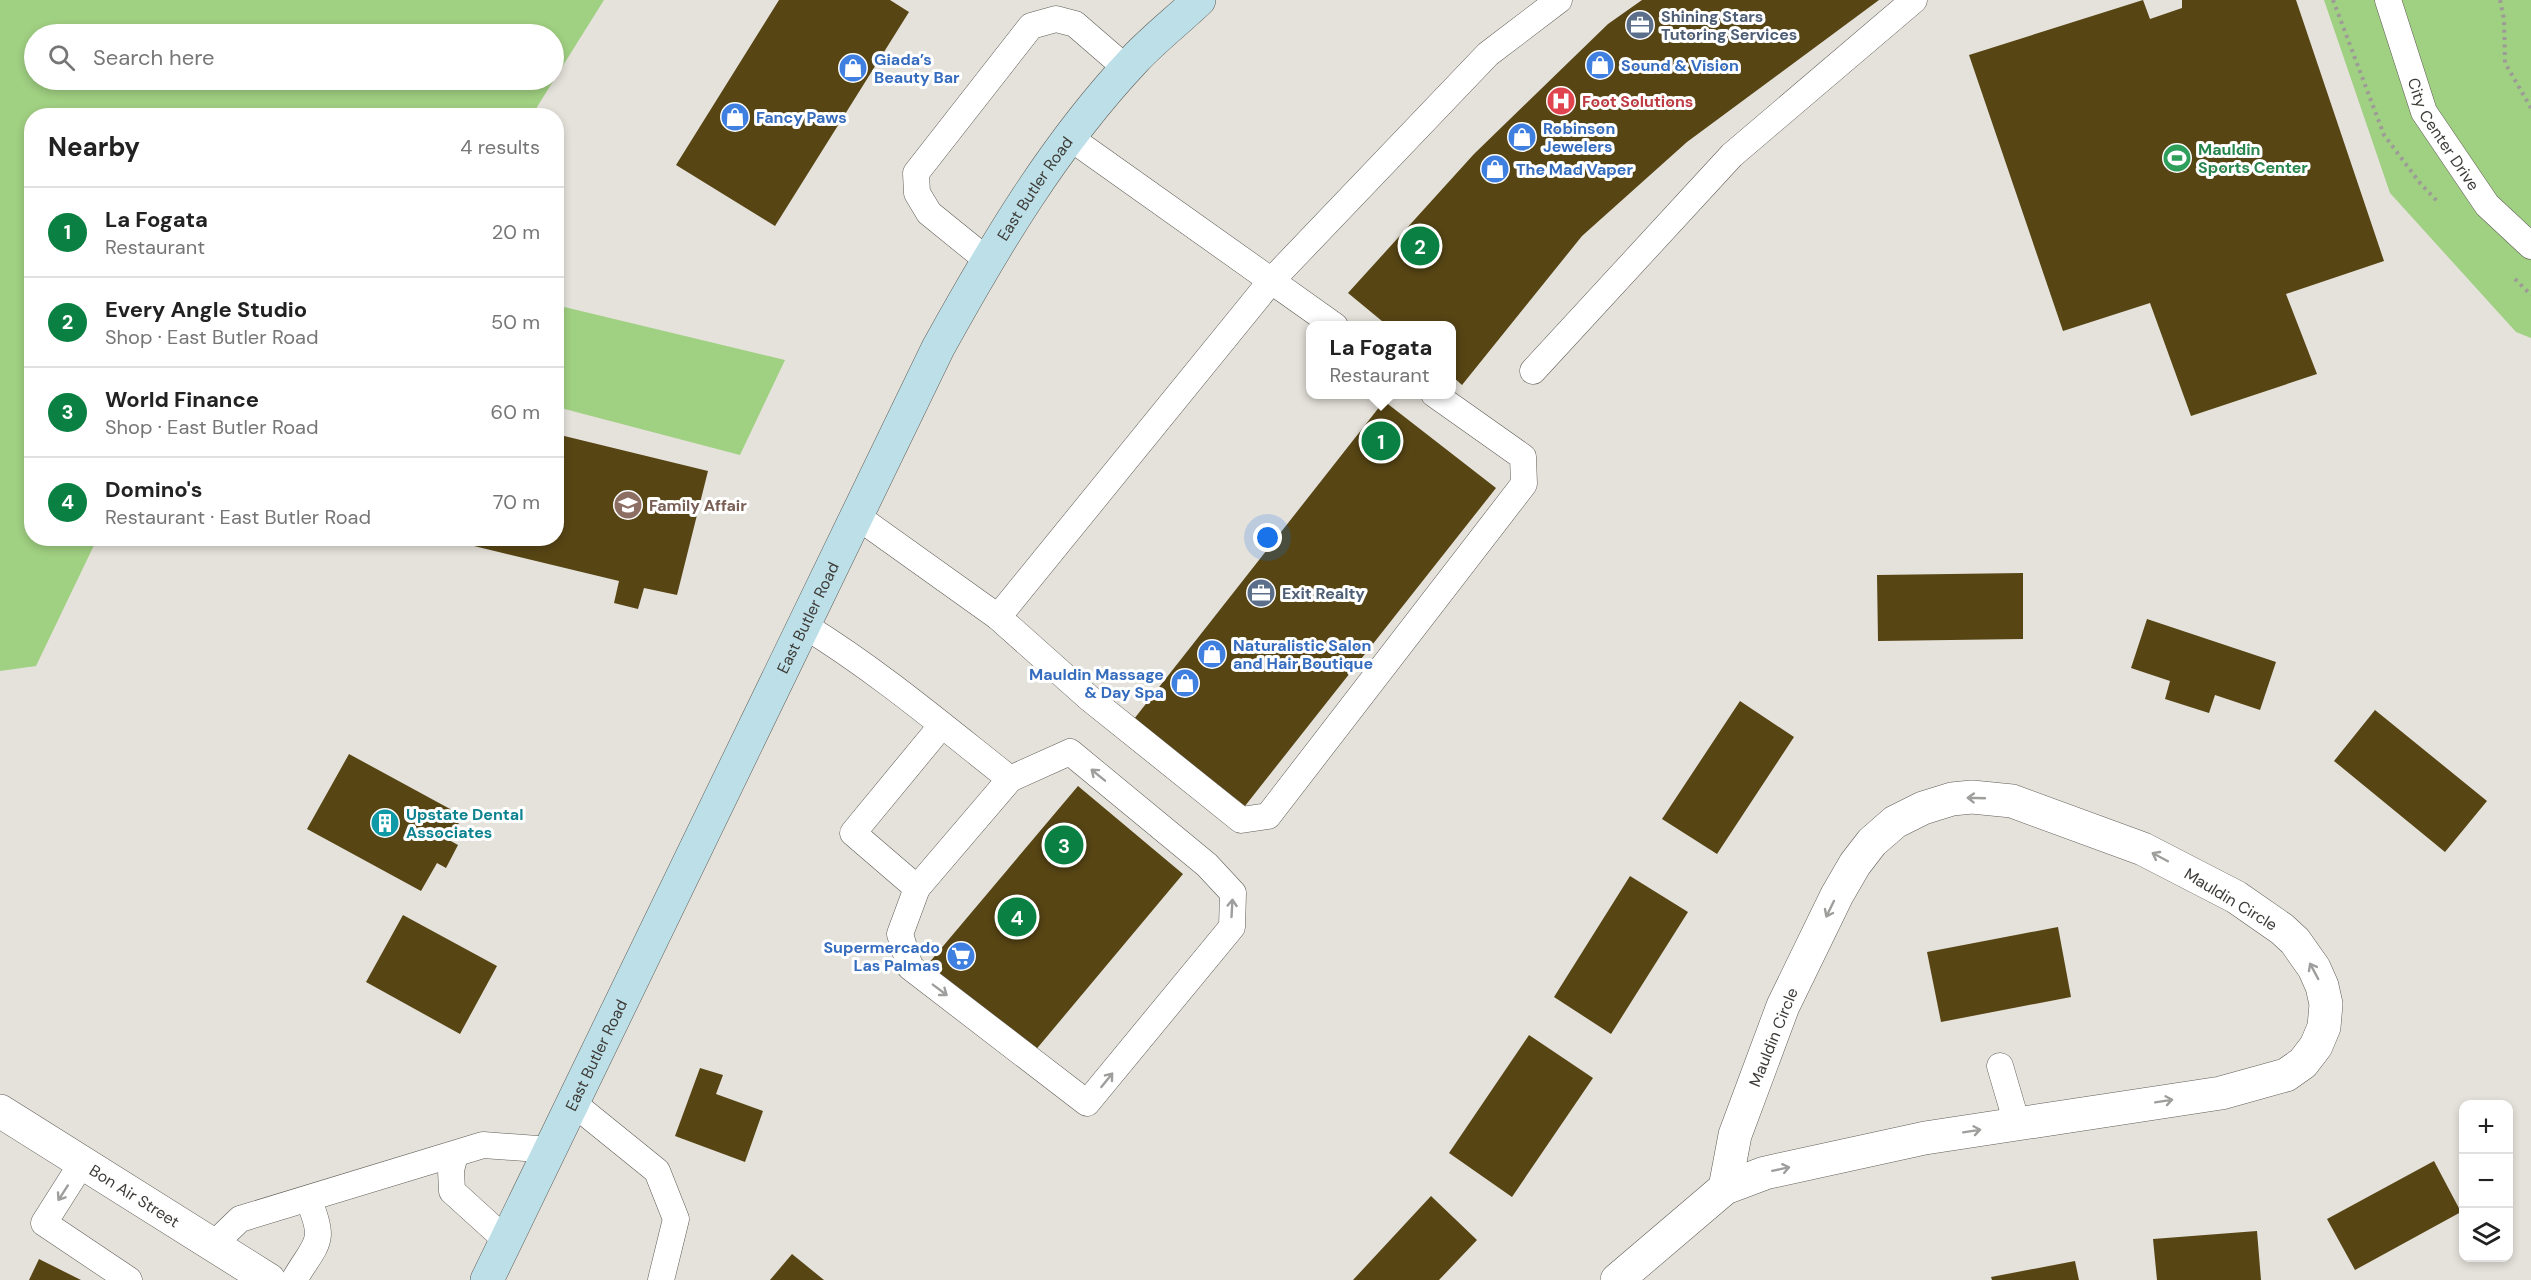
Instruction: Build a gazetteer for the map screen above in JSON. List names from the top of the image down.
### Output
{
  "streets": {
    "main road": ["East Butler Road"],
    "street": ["Mauldin Circle", "Bon Air Street"],
    "lane": ["City Center Drive"]
  },
  "places": {
    "office": ["Shining Stars Tutoring Services", "Exit Realty"],
    "shop": [
      "Sound & Vision",
      "Giada’s Beauty Bar",
      "Fancy Paws",
      "Robinson Jewelers",
      "The Mad Vaper",
      "Naturalistic Salon and Hair Boutique",
      "Mauldin Massage & Day Spa"
    ],
    "hospital": ["Foot Solutions"],
    "sports": ["Mauldin Sports Center"],
    "school or university": ["Family Affair"],
    "building": ["Upstate Dental Associates"],
    "supermarket": ["Supermercado Las Palmas"]
  },
  "page": {
    "search": "Search here",
    "heading": ["Nearby", "4 results"],
    "list": [
      {
        "mark": "1",
        "name": "La Fogata",
        "note": "Restaurant",
        "value": "20 m"
      },
      {
        "mark": "2",
        "name": "Every Angle Studio",
        "note": "Shop · East Butler Road",
        "value": "50 m"
      },
      {
        "mark": "3",
        "name": "World Finance",
        "note": "Shop · East Butler Road",
        "value": "60 m"
      },
      {
        "mark": "4",
        "name": "Domino's",
        "note": "Restaurant · East Butler Road",
        "value": "70 m"
      }
    ],
    "pins": [
      "2",
      "1",
      "3",
      "4"
    ],
    "popup": ["La Fogata", "Restaurant"],
    "map_buttons": ["+", "−"]
  }
}
